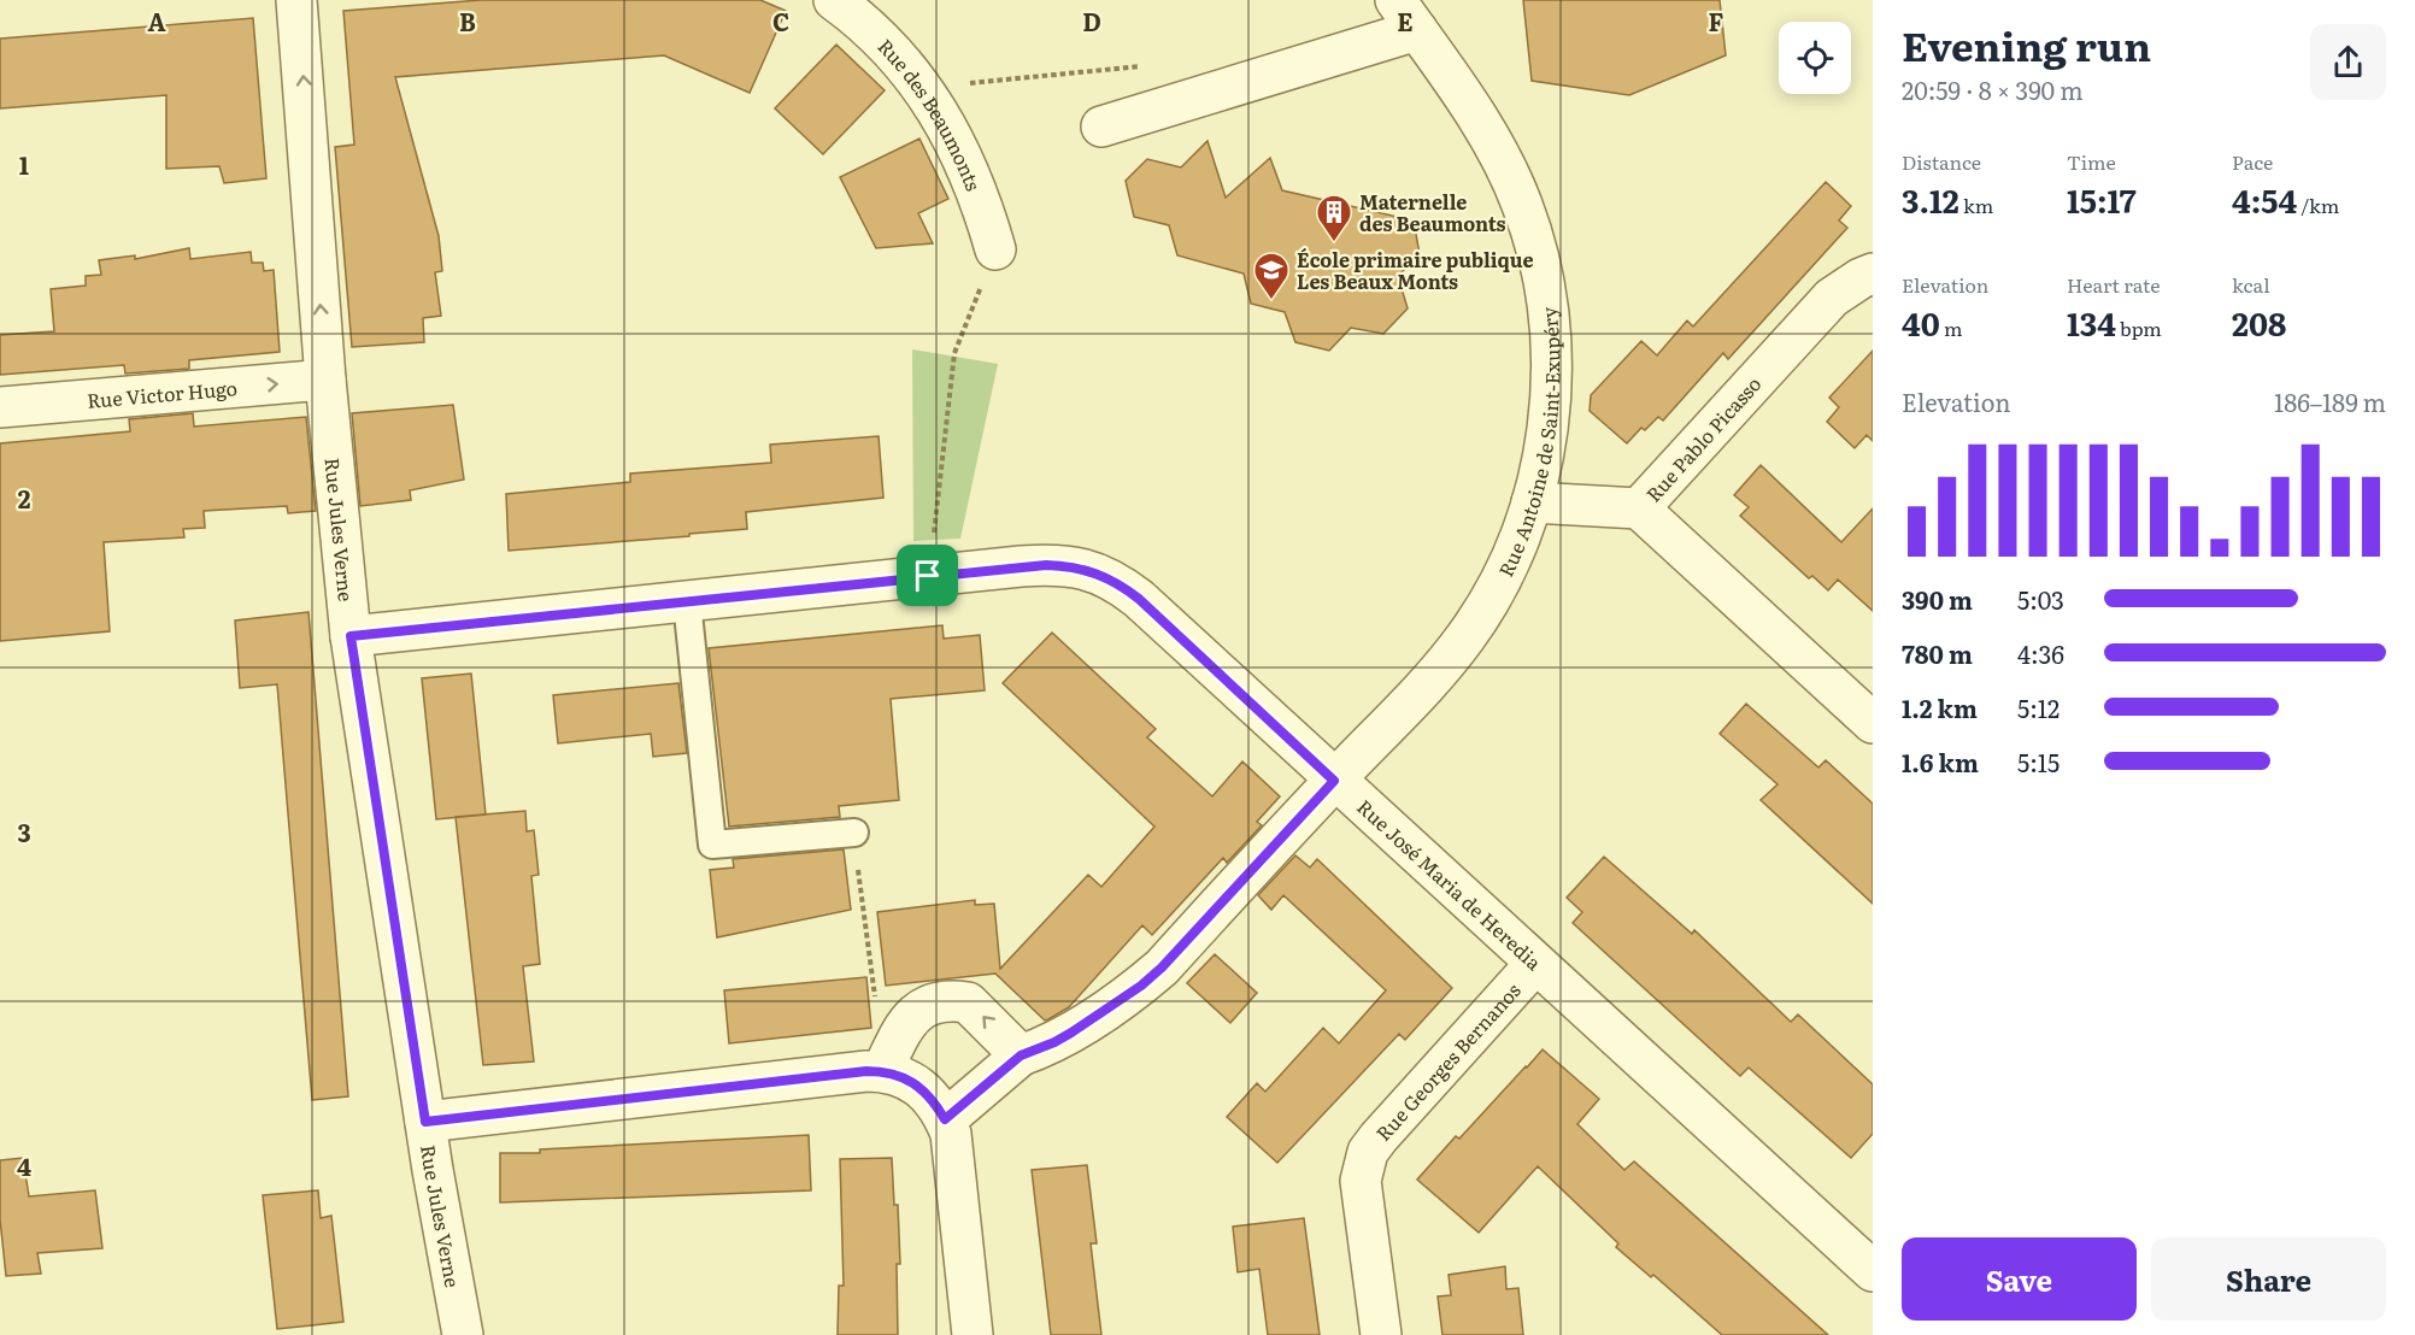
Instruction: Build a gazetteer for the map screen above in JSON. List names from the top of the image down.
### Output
{
  "streets": {
    "street": [
      "Rue des Beaumonts",
      "Rue Victor Hugo",
      "Rue Pablo Picasso",
      "Rue Antoine de Saint-Exupéry",
      "Rue Jules Verne",
      "Rue José Maria de Heredia",
      "Rue Georges Bernanos"
    ]
  },
  "crossings": [
    ["Rue Victor Hugo", "Rue Jules Verne"],
    ["Rue Antoine de Saint-Exupéry", "Rue José Maria de Heredia"],
    ["Rue Jules Verne", "Rue José Maria de Heredia"],
    ["Rue José Maria de Heredia", "Rue Georges Bernanos"]
  ],
  "one_way": ["Rue Victor Hugo"],
  "places": {
    "building": ["Maternelle des Beaumonts"],
    "school or university": ["École primaire publique Les Beaux Monts"]
  },
  "page": {
    "heading": ["Evening run", "20:59 · 8 × 390 m"],
    "stats": [
      ["Distance", "3.12 km"],
      ["Time", "15:17"],
      ["Pace", "4:54 /km"],
      ["Elevation", "40 m"],
      ["Heart rate", "134 bpm"],
      ["kcal", "208"]
    ],
    "chart": ["Elevation", "186–189 m"],
    "list": [
      {
        "name": "390 m",
        "note": "5:03"
      },
      {
        "name": "780 m",
        "note": "4:36"
      },
      {
        "name": "1.2 km",
        "note": "5:12"
      },
      {
        "name": "1.6 km",
        "note": "5:15"
      }
    ],
    "buttons": ["Save", "Share"]
  },
  "grid": {
    "columns": [
      "A",
      "B",
      "C",
      "D",
      "E",
      "F"
    ],
    "rows": [
      "1",
      "2",
      "3",
      "4"
    ]
  }
}
